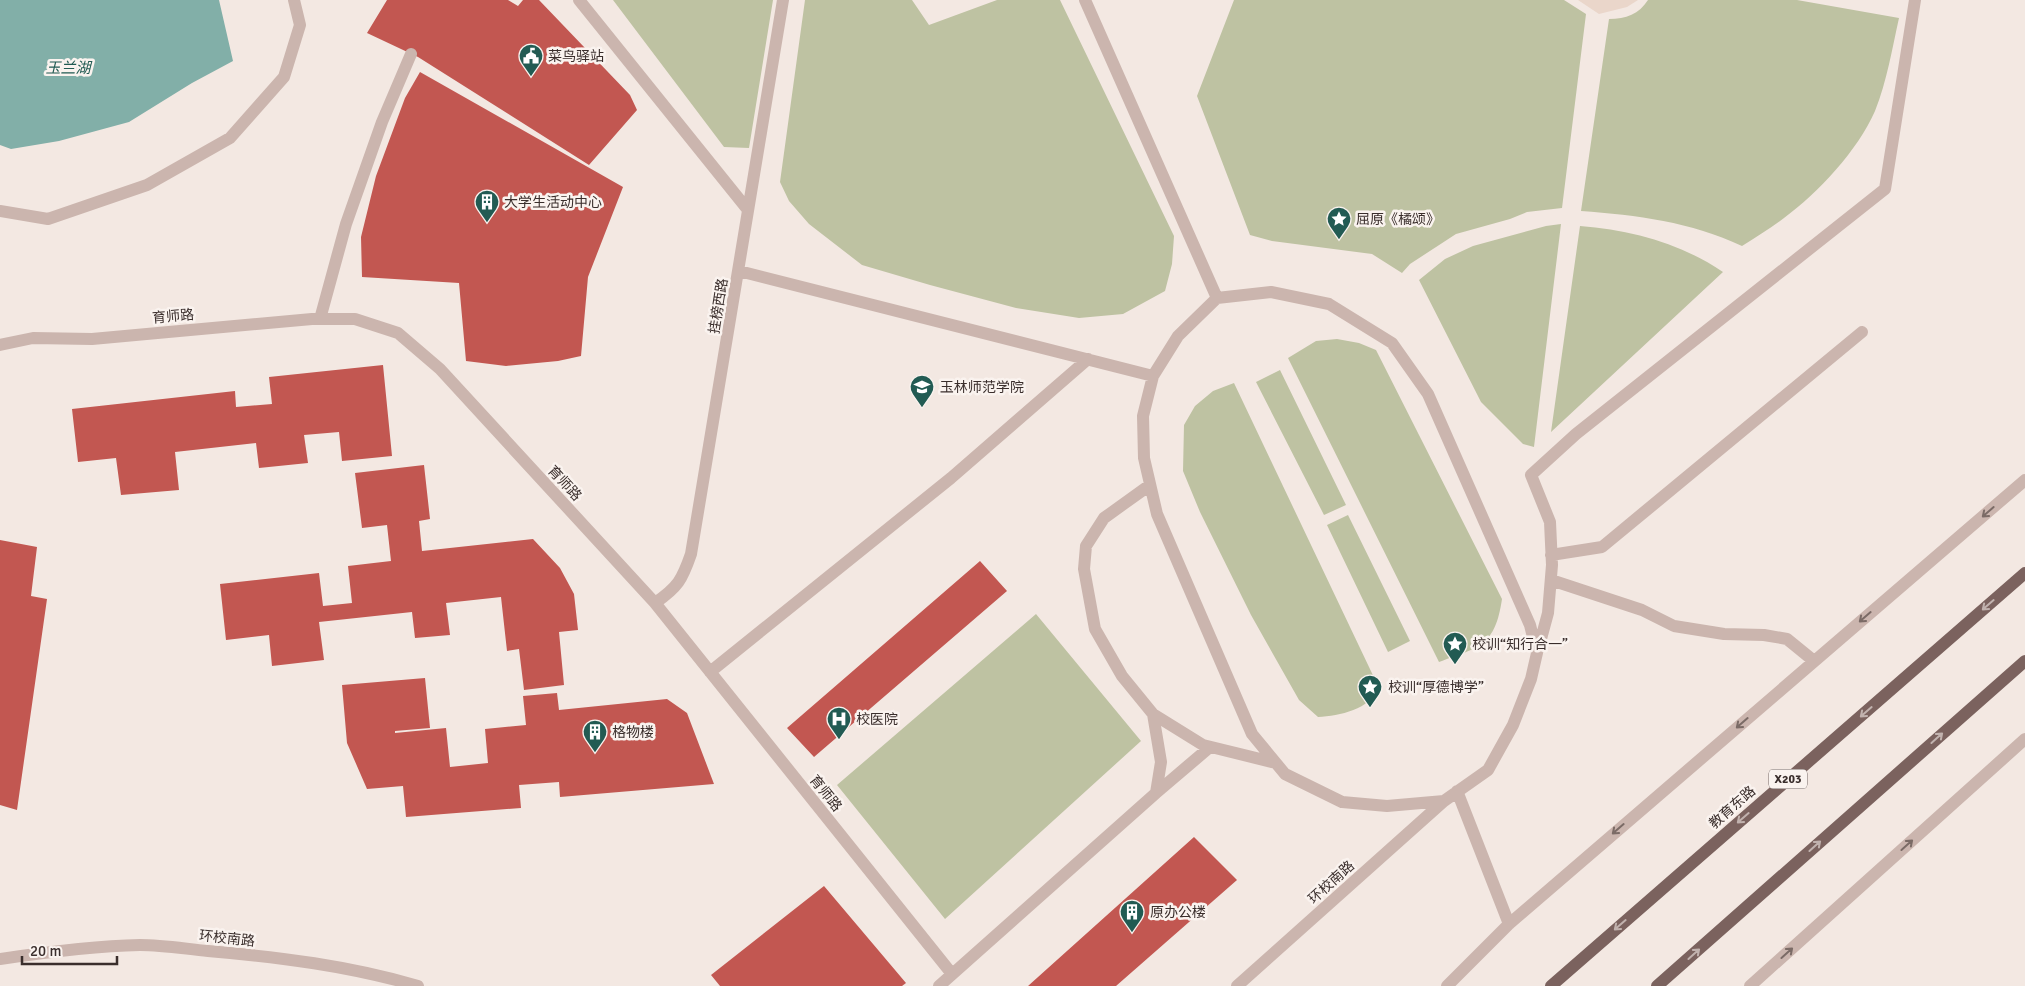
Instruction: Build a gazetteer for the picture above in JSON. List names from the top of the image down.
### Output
{
  "streets": {
    "main road": ["X203", "教育东路"],
    "lane": ["挂榜西路", "育师路", "环校南路"]
  },
  "crossings": [
    ["挂榜西路", "育师路"]
  ],
  "water": ["玉兰湖"],
  "places": {
    "public building": ["菜鸟驿站"],
    "building": ["大学生活动中心", "格物楼", "原办公楼"],
    "place": ["屈原《橘颂》", "校训“知行合一”", "校训“厚德博学”"],
    "school or university": ["玉林师范学院"],
    "hospital": ["校医院"]
  },
  "scale_bar": "20 m"
}
